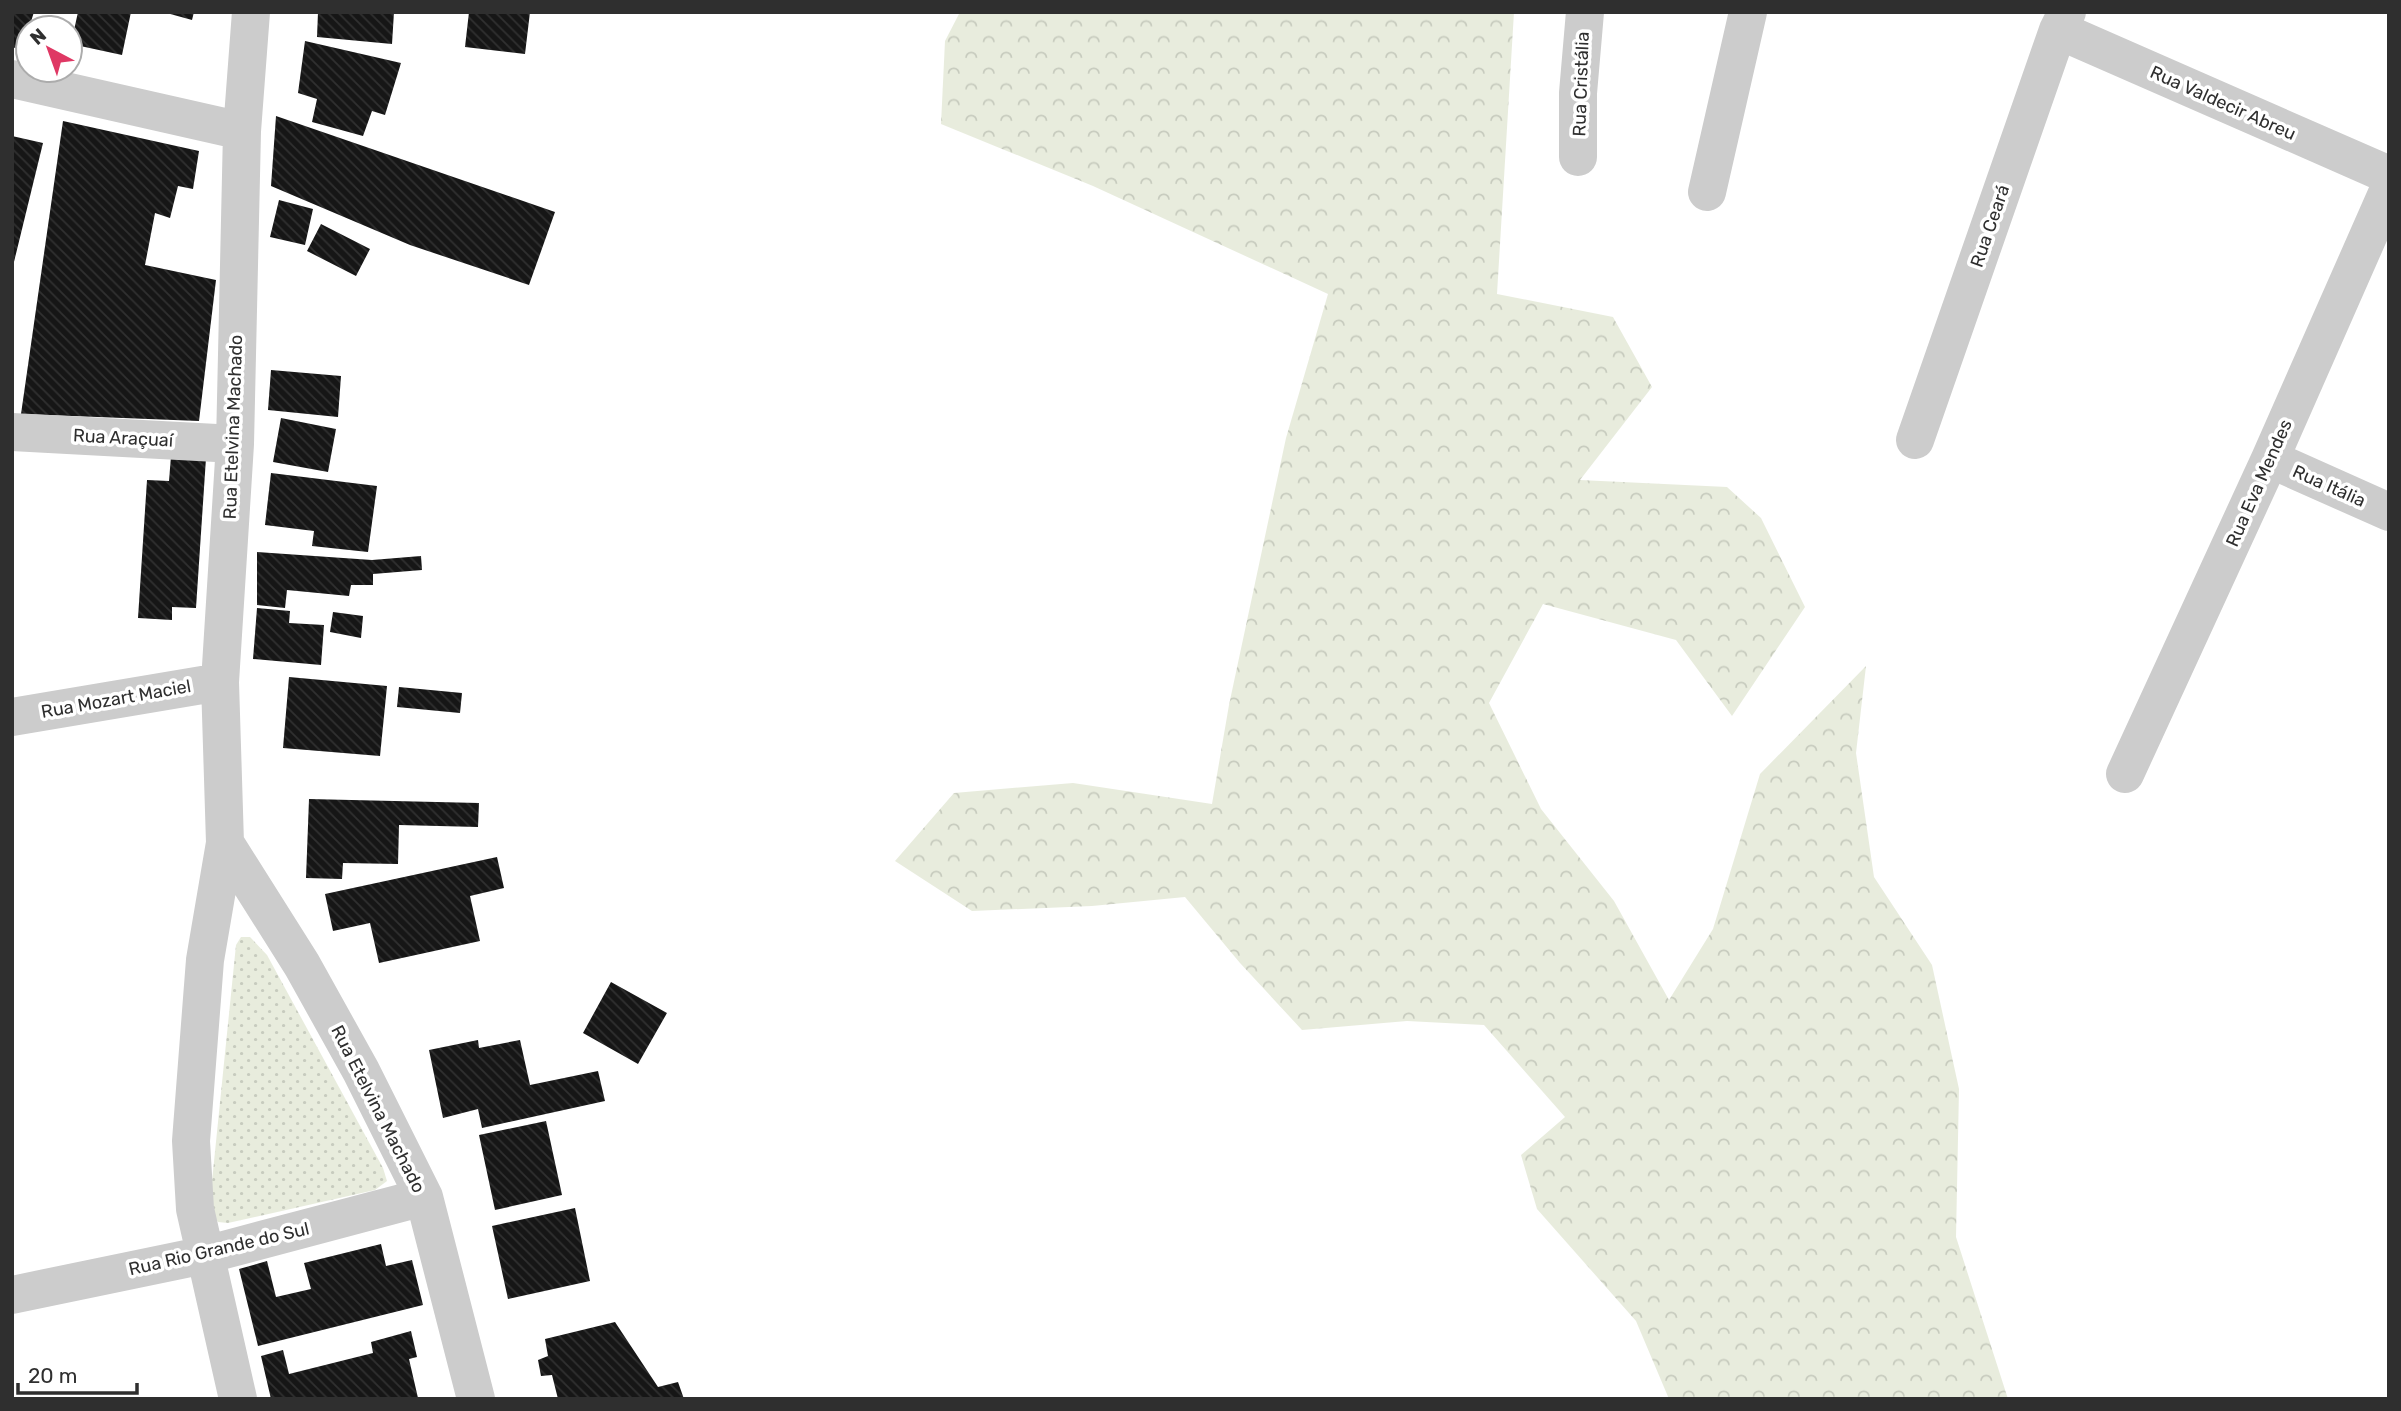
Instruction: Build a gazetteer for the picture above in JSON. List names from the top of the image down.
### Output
{
  "streets": {
    "street": [
      "Rua Cristália",
      "Rua Valdecir Abreu",
      "Rua Ceará",
      "Rua Etelvina Machado",
      "Rua Araçuaí",
      "Rua Eva Mendes",
      "Rua Itália",
      "Rua Mozart Maciel",
      "Rua Rio Grande do Sul"
    ]
  },
  "crossings": [
    ["Rua Valdecir Abreu", "Rua Ceará"],
    ["Rua Etelvina Machado", "Rua Araçuaí"],
    ["Rua Etelvina Machado", "Rua Mozart Maciel"],
    ["Rua Etelvina Machado", "Rua Rio Grande do Sul"],
    ["Rua Eva Mendes", "Rua Itália"]
  ],
  "scale_bar": "20 m",
  "north": "top left"
}
